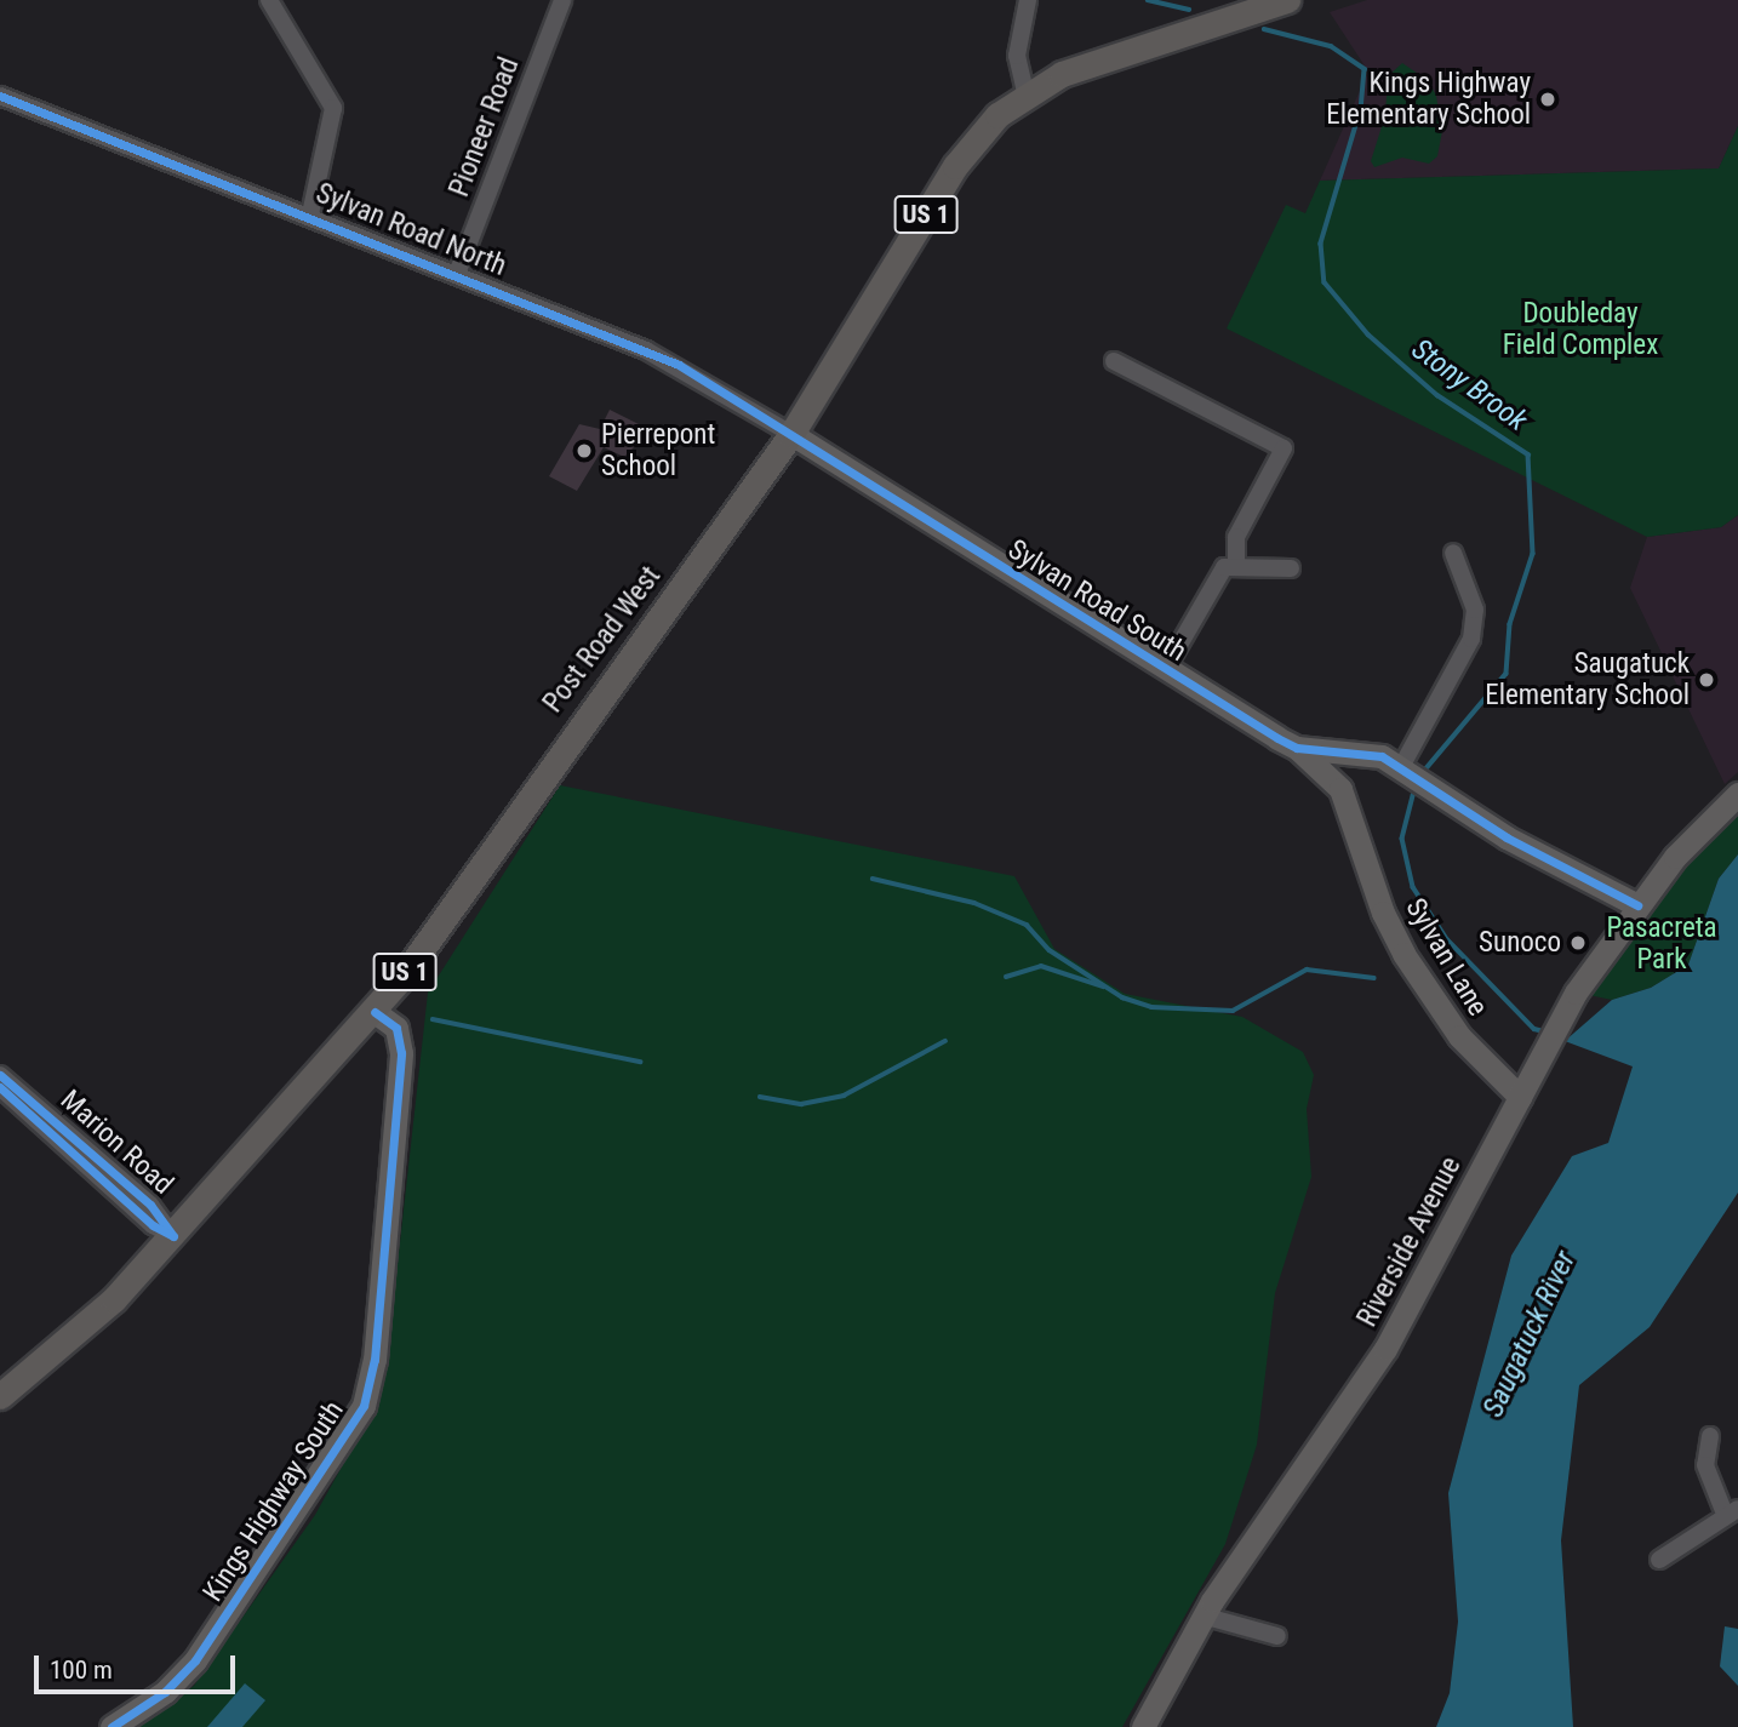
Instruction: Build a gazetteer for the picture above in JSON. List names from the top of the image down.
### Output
{
  "streets": {
    "main road": ["US 1", "Post Road West"],
    "street": [
      "Pioneer Road",
      "Sylvan Road North",
      "Sylvan Road South",
      "Sylvan Lane",
      "Marion Road",
      "Riverside Avenue",
      "Kings Highway South"
    ]
  },
  "crossings": [
    ["Pioneer Road", "Sylvan Road North"],
    ["Sylvan Road North", "Sylvan Road South"],
    ["Sylvan Road North", "Post Road West"],
    ["Sylvan Road South", "Post Road West"],
    ["Sylvan Road South", "Sylvan Lane"],
    ["Sylvan Road South", "Riverside Avenue"],
    ["Post Road West", "Marion Road"],
    ["Post Road West", "Kings Highway South"],
    ["Sylvan Lane", "Riverside Avenue"]
  ],
  "water": ["Stony Brook", "Saugatuck River"],
  "parks": ["Doubleday Field Complex", "Pasacreta Park"],
  "places": [
    "Kings Highway Elementary School",
    "Pierrepont School",
    "Saugatuck Elementary School",
    "Sunoco"
  ],
  "scale_bar": "100 m"
}
